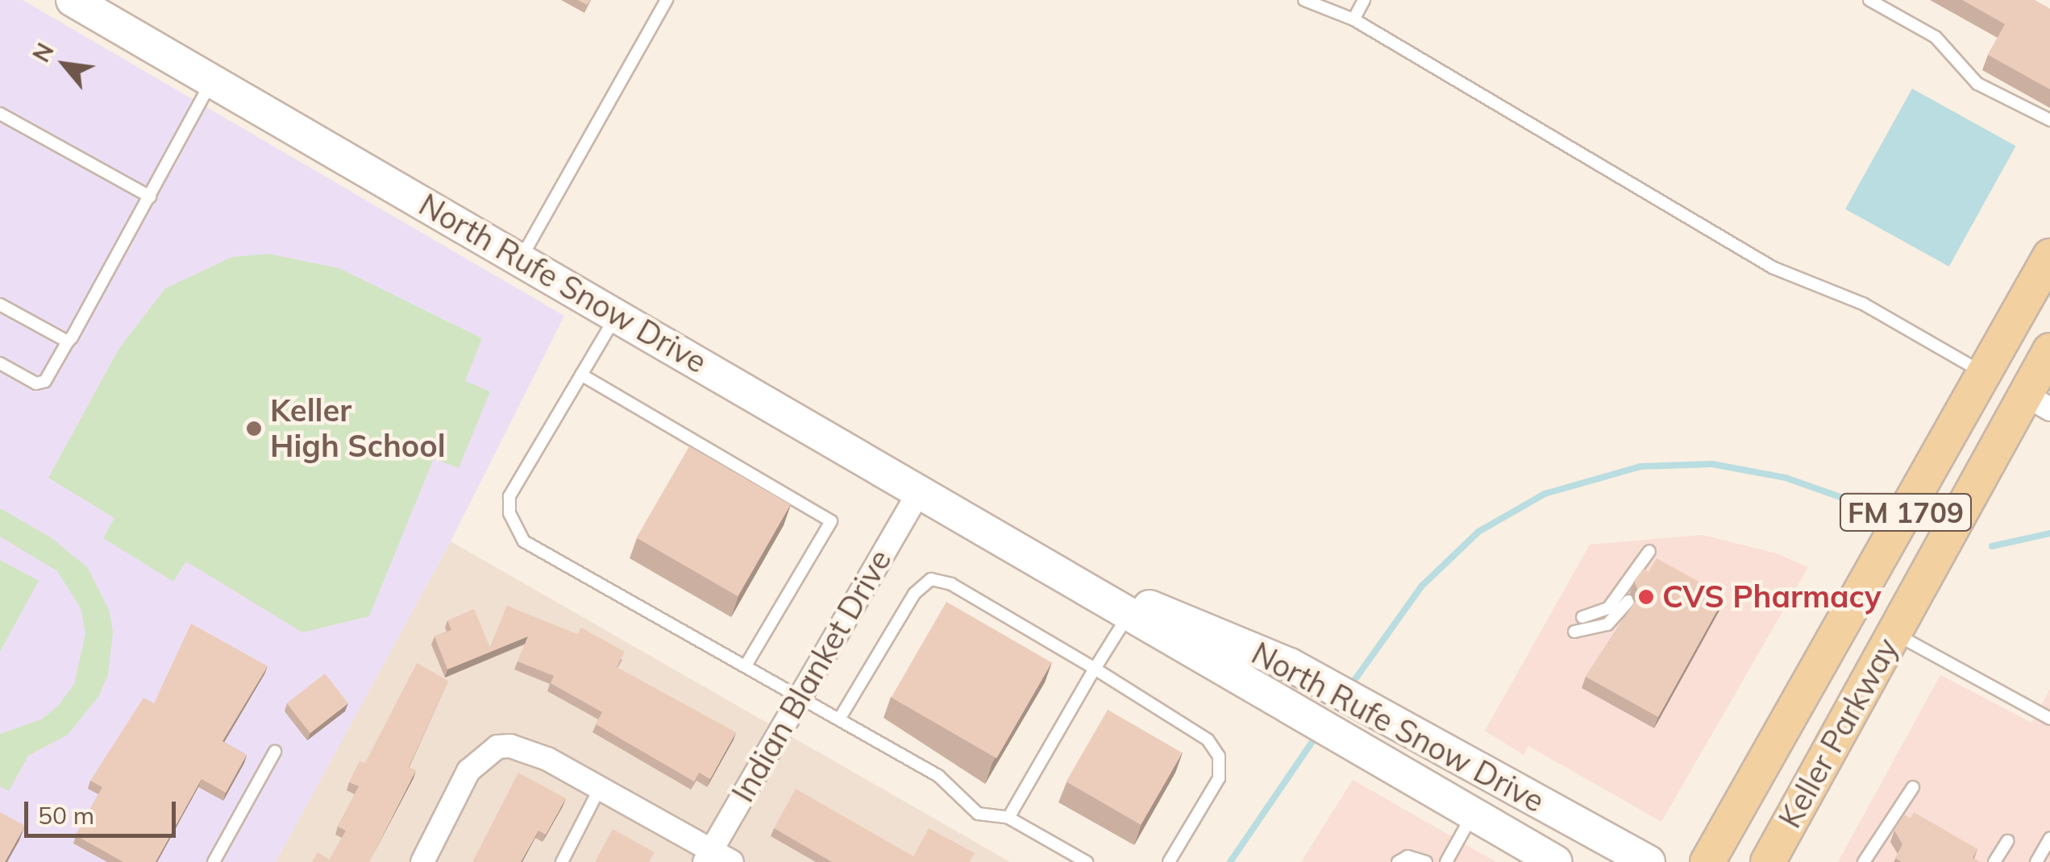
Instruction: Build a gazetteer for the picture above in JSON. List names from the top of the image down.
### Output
{
  "streets": {
    "main road": ["North Rufe Snow Drive", "FM 1709", "Keller Parkway"],
    "street": ["Indian Blanket Drive"]
  },
  "crossings": [
    ["North Rufe Snow Drive", "Indian Blanket Drive"]
  ],
  "places": ["Keller High School", "CVS Pharmacy"],
  "scale_bar": "50 m",
  "north": "top left"
}
